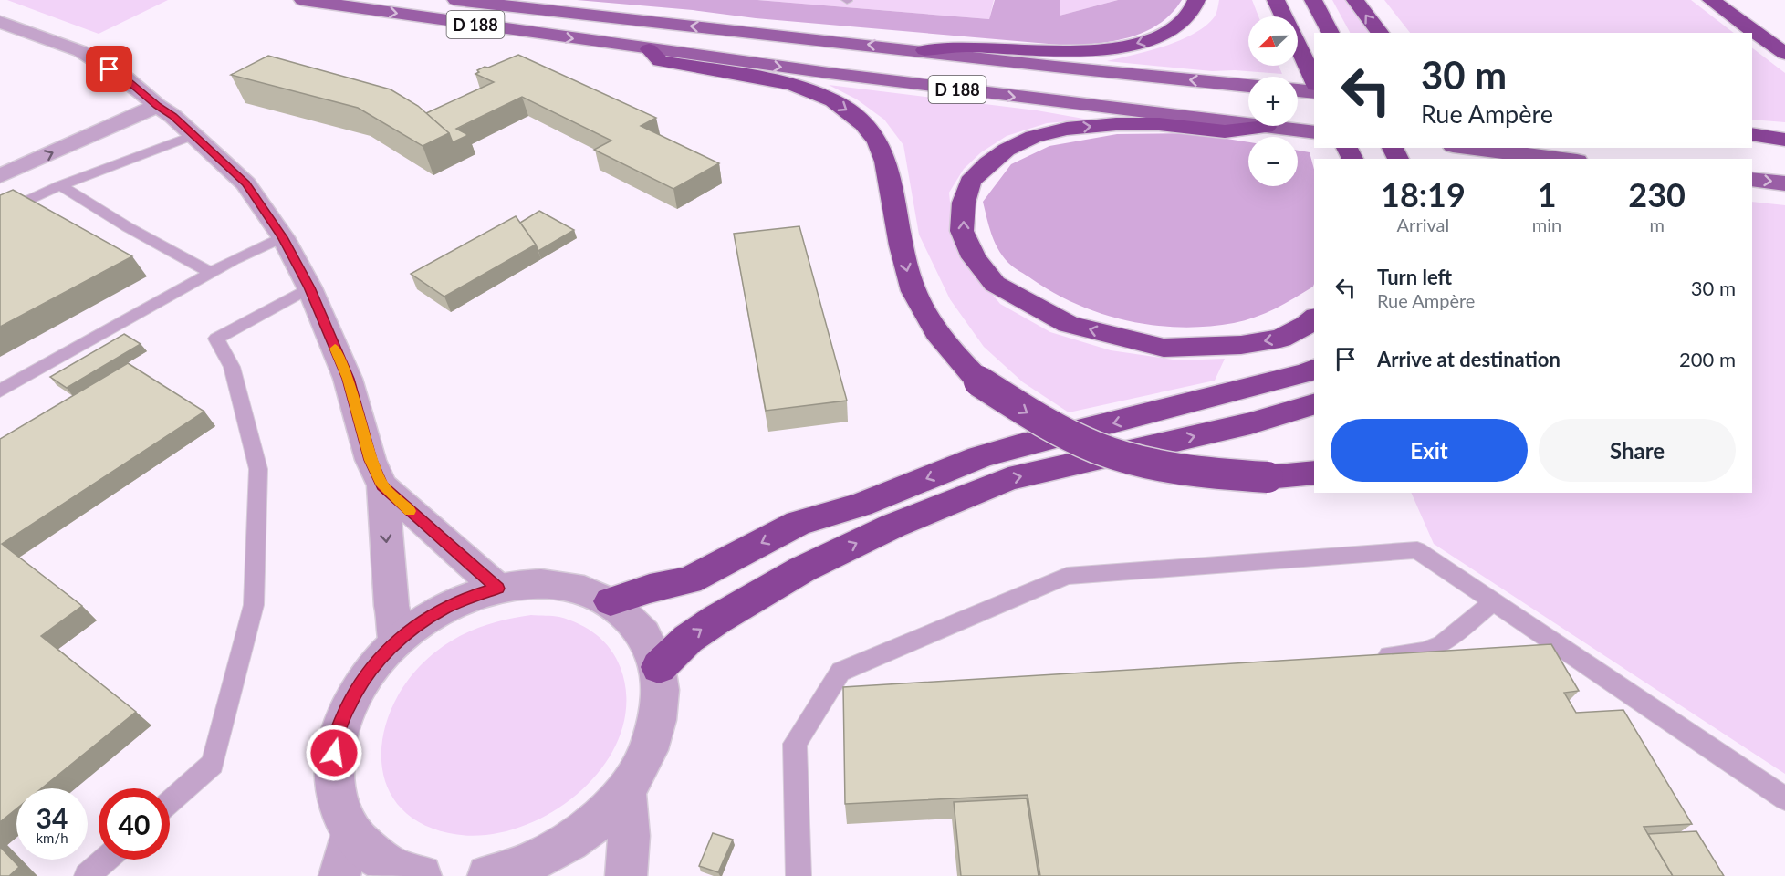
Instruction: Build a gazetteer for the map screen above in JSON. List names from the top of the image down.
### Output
{
  "streets": {
    "main road": ["D 188"]
  },
  "north": "left",
  "page": {
    "map_buttons": ["+", "−"],
    "turn": ["30 m", "Rue Ampère"],
    "eta": [
      "18:19",
      "Arrival",
      "1",
      "min",
      "230",
      "m"
    ],
    "list": [
      {
        "name": "Turn left",
        "note": "Rue Ampère",
        "value": "30 m"
      },
      {
        "name": "Arrive at destination",
        "value": "200 m"
      }
    ],
    "buttons": ["Exit", "Share"],
    "speed": "34 km/h",
    "limit": "40"
  }
}
